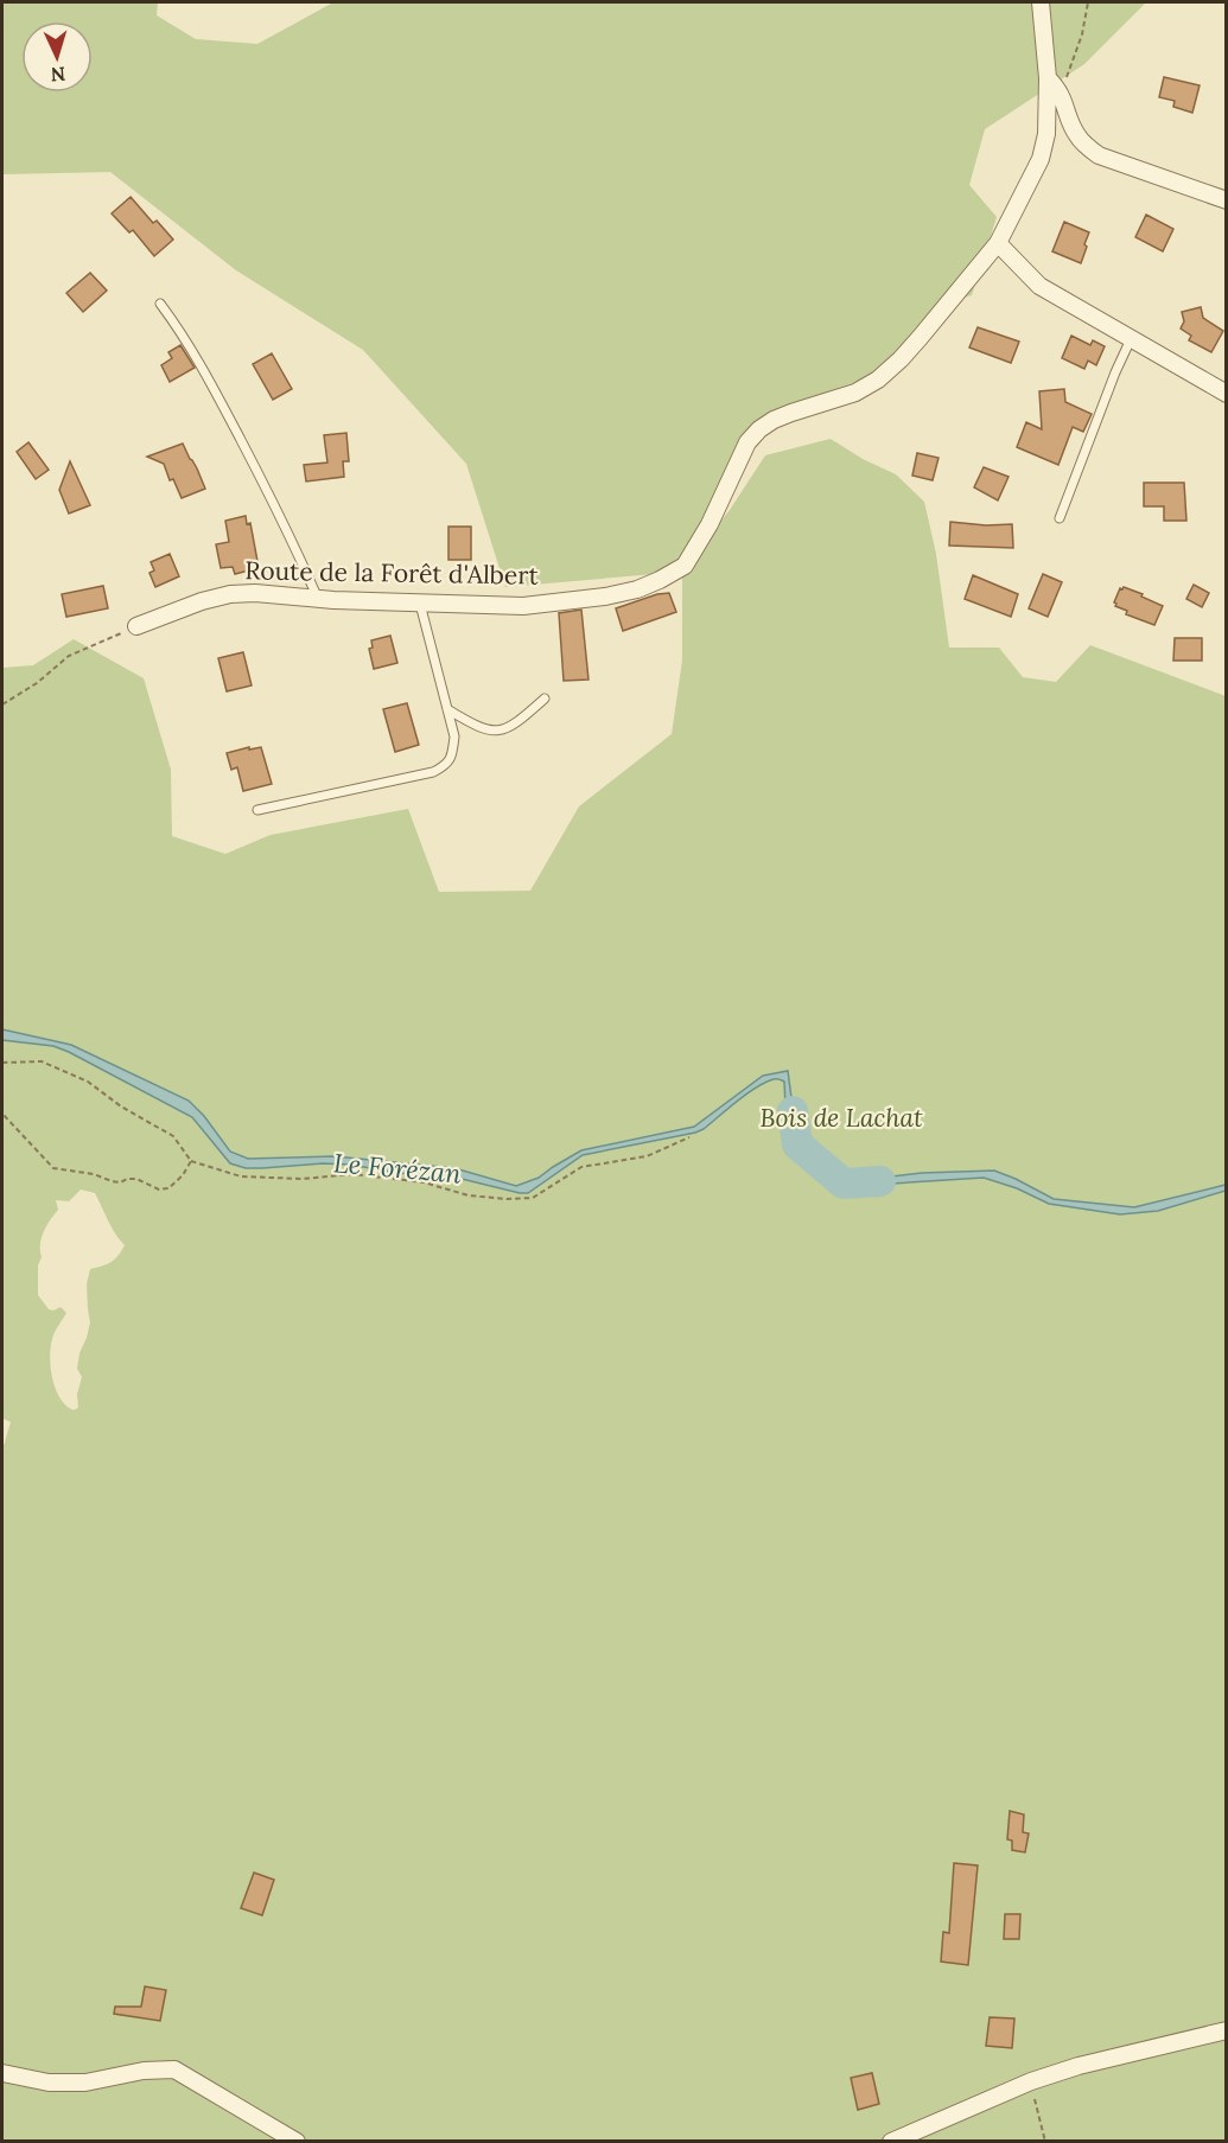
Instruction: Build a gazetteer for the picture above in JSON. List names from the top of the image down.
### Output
{
  "streets": {
    "street": ["Route de la Forêt d'Albert"]
  },
  "water": ["Le Forézan"],
  "parks": ["Bois de Lachat"],
  "north": "bottom"
}
